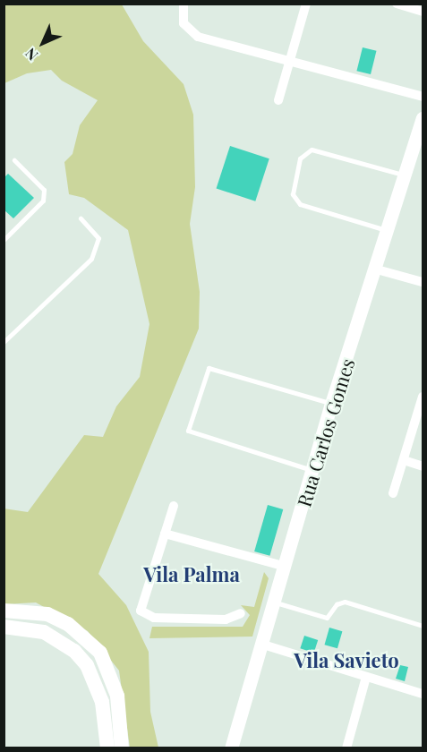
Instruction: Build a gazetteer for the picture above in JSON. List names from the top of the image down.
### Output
{
  "streets": {
    "main road": ["Rua Carlos Gomes"]
  },
  "districts": ["Vila Palma", "Vila Savieto"],
  "north": "bottom left"
}
